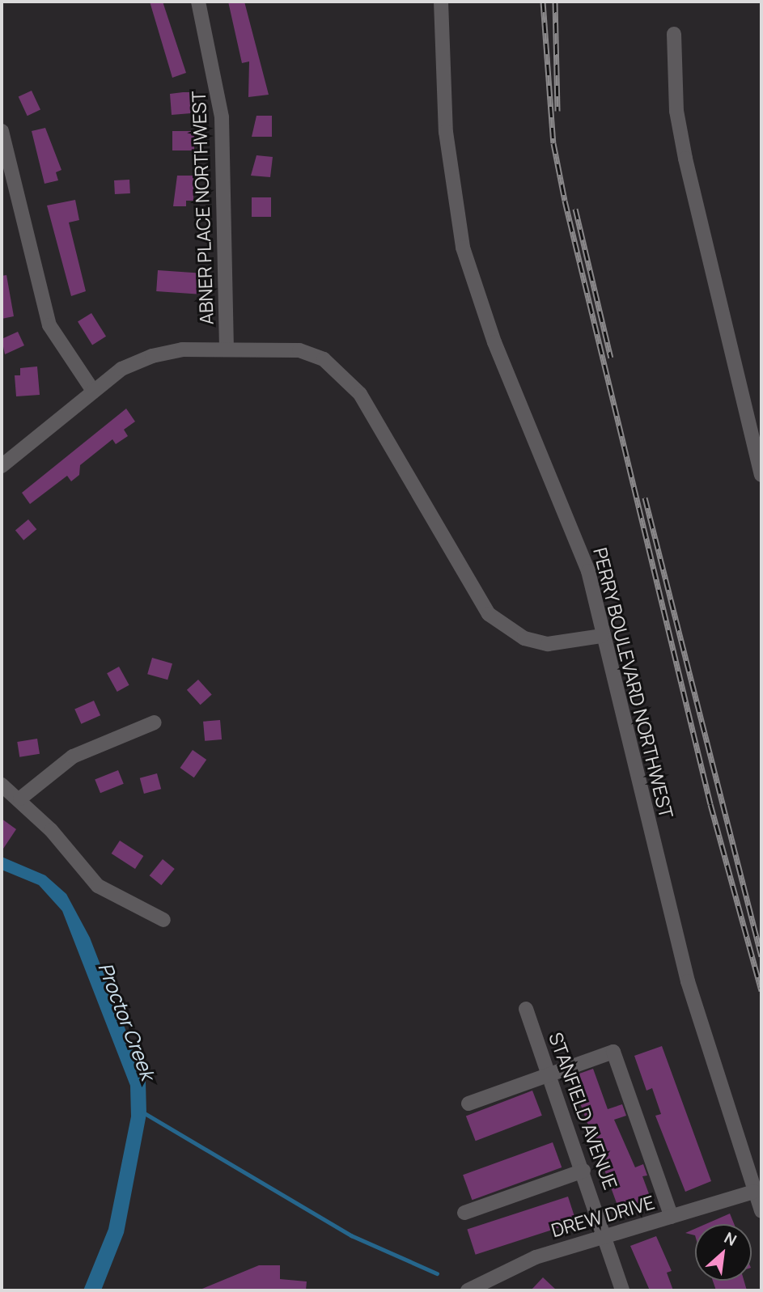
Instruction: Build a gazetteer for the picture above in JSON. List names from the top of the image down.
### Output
{
  "streets": {
    "street": [
      "ABNER PLACE NORTHWEST",
      "PERRY BOULEVARD NORTHWEST",
      "STANFIELD AVENUE",
      "DREW DRIVE"
    ]
  },
  "crossings": [
    ["PERRY BOULEVARD NORTHWEST", "DREW DRIVE"],
    ["STANFIELD AVENUE", "DREW DRIVE"]
  ],
  "water": ["Proctor Creek"],
  "north": "top right"
}
